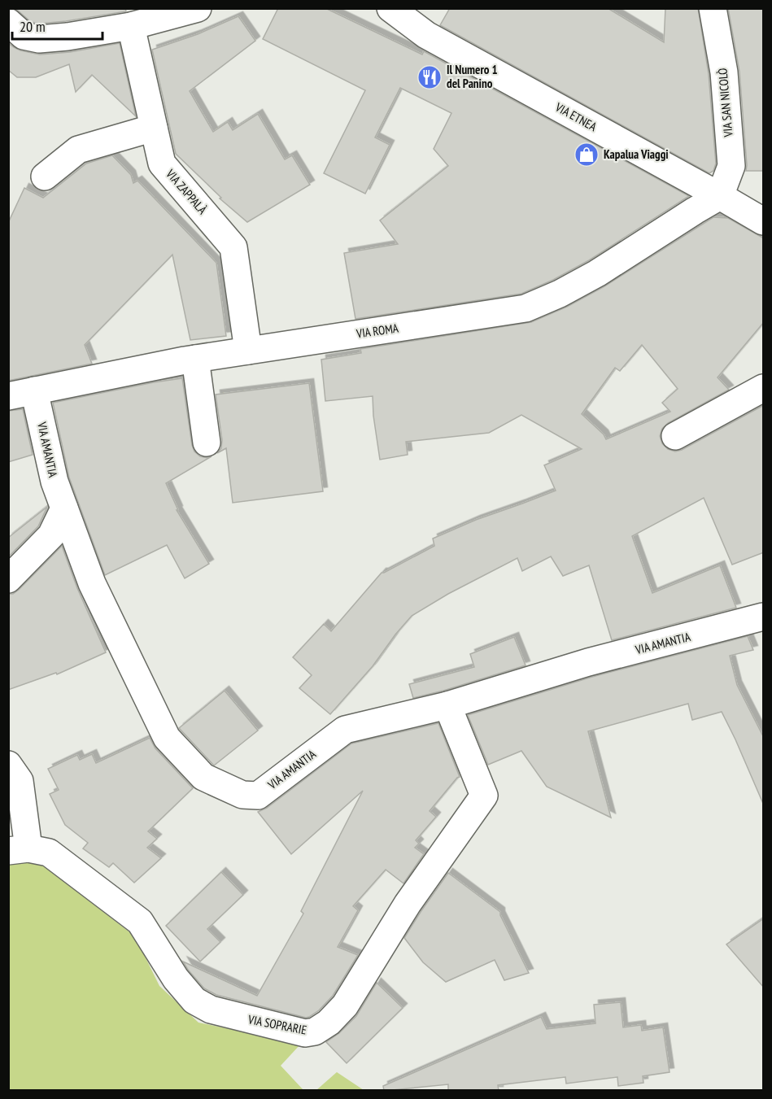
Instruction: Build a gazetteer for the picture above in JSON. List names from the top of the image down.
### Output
{
  "streets": {
    "street": [
      "VIA SAN NICOLÒ",
      "VIA ETNEA",
      "VIA ZAPPALÀ",
      "VIA ROMA",
      "VIA AMANTIA",
      "VIA SOPRARIE"
    ]
  },
  "crossings": [
    ["VIA SAN NICOLÒ", "VIA ETNEA"],
    ["VIA SAN NICOLÒ", "VIA ROMA"],
    ["VIA ETNEA", "VIA ROMA"],
    ["VIA ZAPPALÀ", "VIA ROMA"],
    ["VIA ROMA", "VIA AMANTIA"],
    ["VIA AMANTIA", "VIA SOPRARIE"]
  ],
  "places": {
    "restaurant": ["Il Numero 1 del Panino"],
    "shop": ["Kapalua Viaggi"]
  },
  "scale_bar": "20 m"
}
